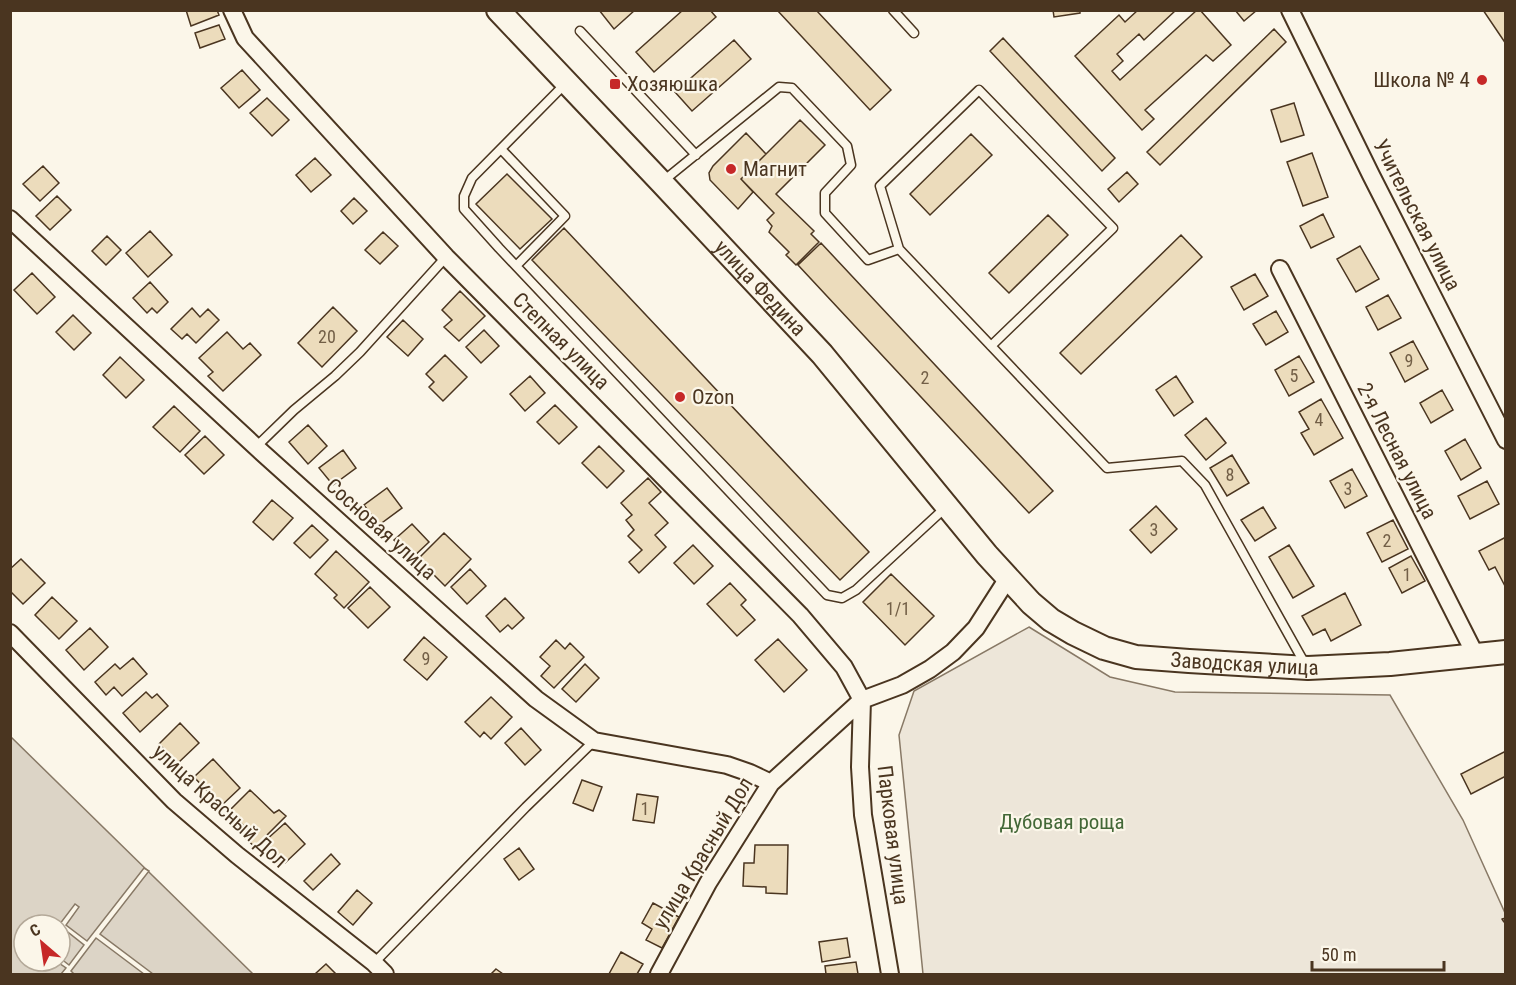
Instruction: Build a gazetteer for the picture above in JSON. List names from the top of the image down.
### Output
{
  "streets": {
    "main road": ["улица Федина", "Заводская улица"],
    "street": [
      "Учительская улица",
      "Степная улица",
      "2-я Лесная улица",
      "Сосновая улица",
      "улица Красный Дол",
      "Парковая улица"
    ]
  },
  "crossings": [
    ["улица Федина", "Заводская улица"],
    ["улица Федина", "улица Красный Дол"],
    ["Степная улица", "улица Красный Дол"],
    ["Степная улица", "Парковая улица"],
    ["2-я Лесная улица", "Заводская улица"],
    ["Сосновая улица", "улица Красный Дол"],
    ["Заводская улица", "улица Красный Дол"],
    ["улица Красный Дол", "Парковая улица"]
  ],
  "parks": ["Дубовая роща"],
  "places": {
    "other": ["Школа № 4", "Магнит", "Ozon"],
    "transit": ["Хозяюшка"]
  },
  "house_numbers": [
    "20",
    "9",
    "5",
    "2",
    "4",
    "8",
    "3",
    "3",
    "2",
    "1",
    "1/1",
    "9",
    "1"
  ],
  "scale_bar": "50 m",
  "north": "top left"
}
